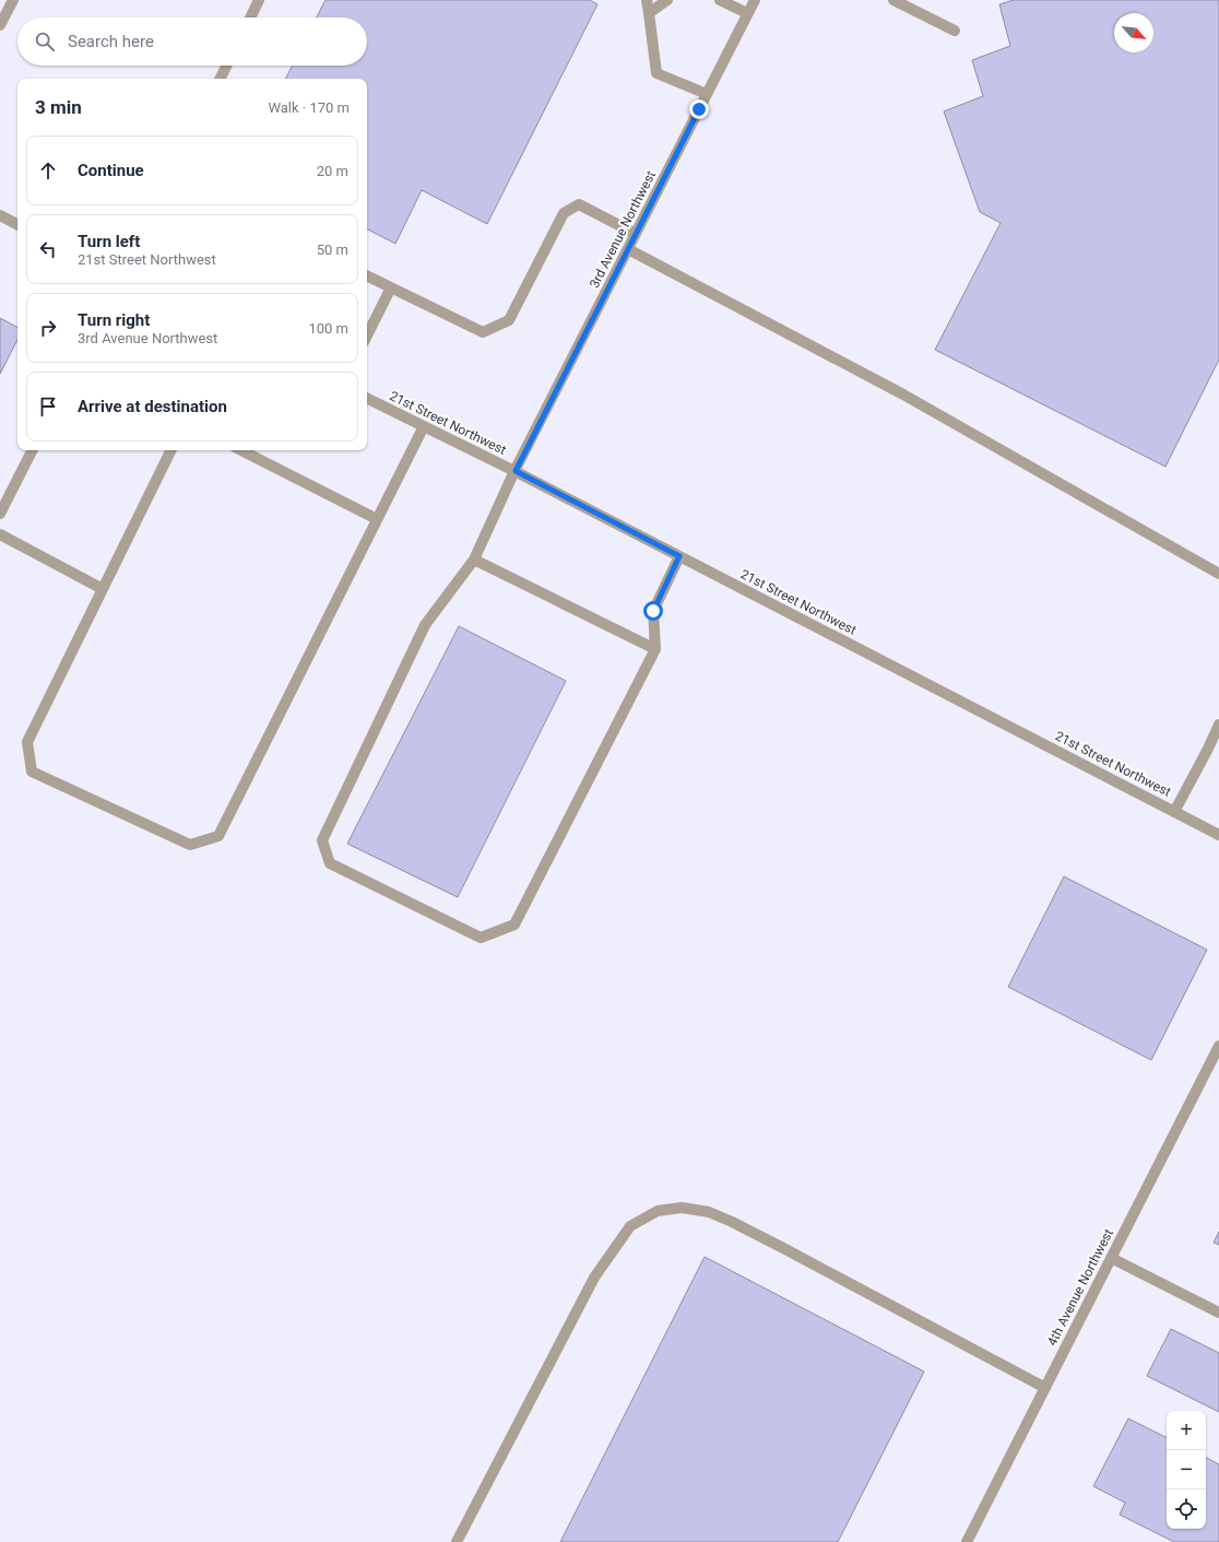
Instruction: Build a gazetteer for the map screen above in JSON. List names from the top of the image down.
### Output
{
  "streets": {
    "street": ["3rd Avenue Northwest", "21st Street Northwest", "4th Avenue Northwest"]
  },
  "crossings": [
    ["3rd Avenue Northwest", "21st Street Northwest"]
  ],
  "north": "bottom right",
  "page": {
    "search": "Search here",
    "heading": ["3 min", "Walk · 170 m"],
    "list": [
      ["Continue", "20 m"],
      ["Turn left", "21st Street Northwest", "50 m"],
      ["Turn right", "3rd Avenue Northwest", "100 m"],
      "Arrive at destination"
    ],
    "map_buttons": ["+", "−"]
  }
}
